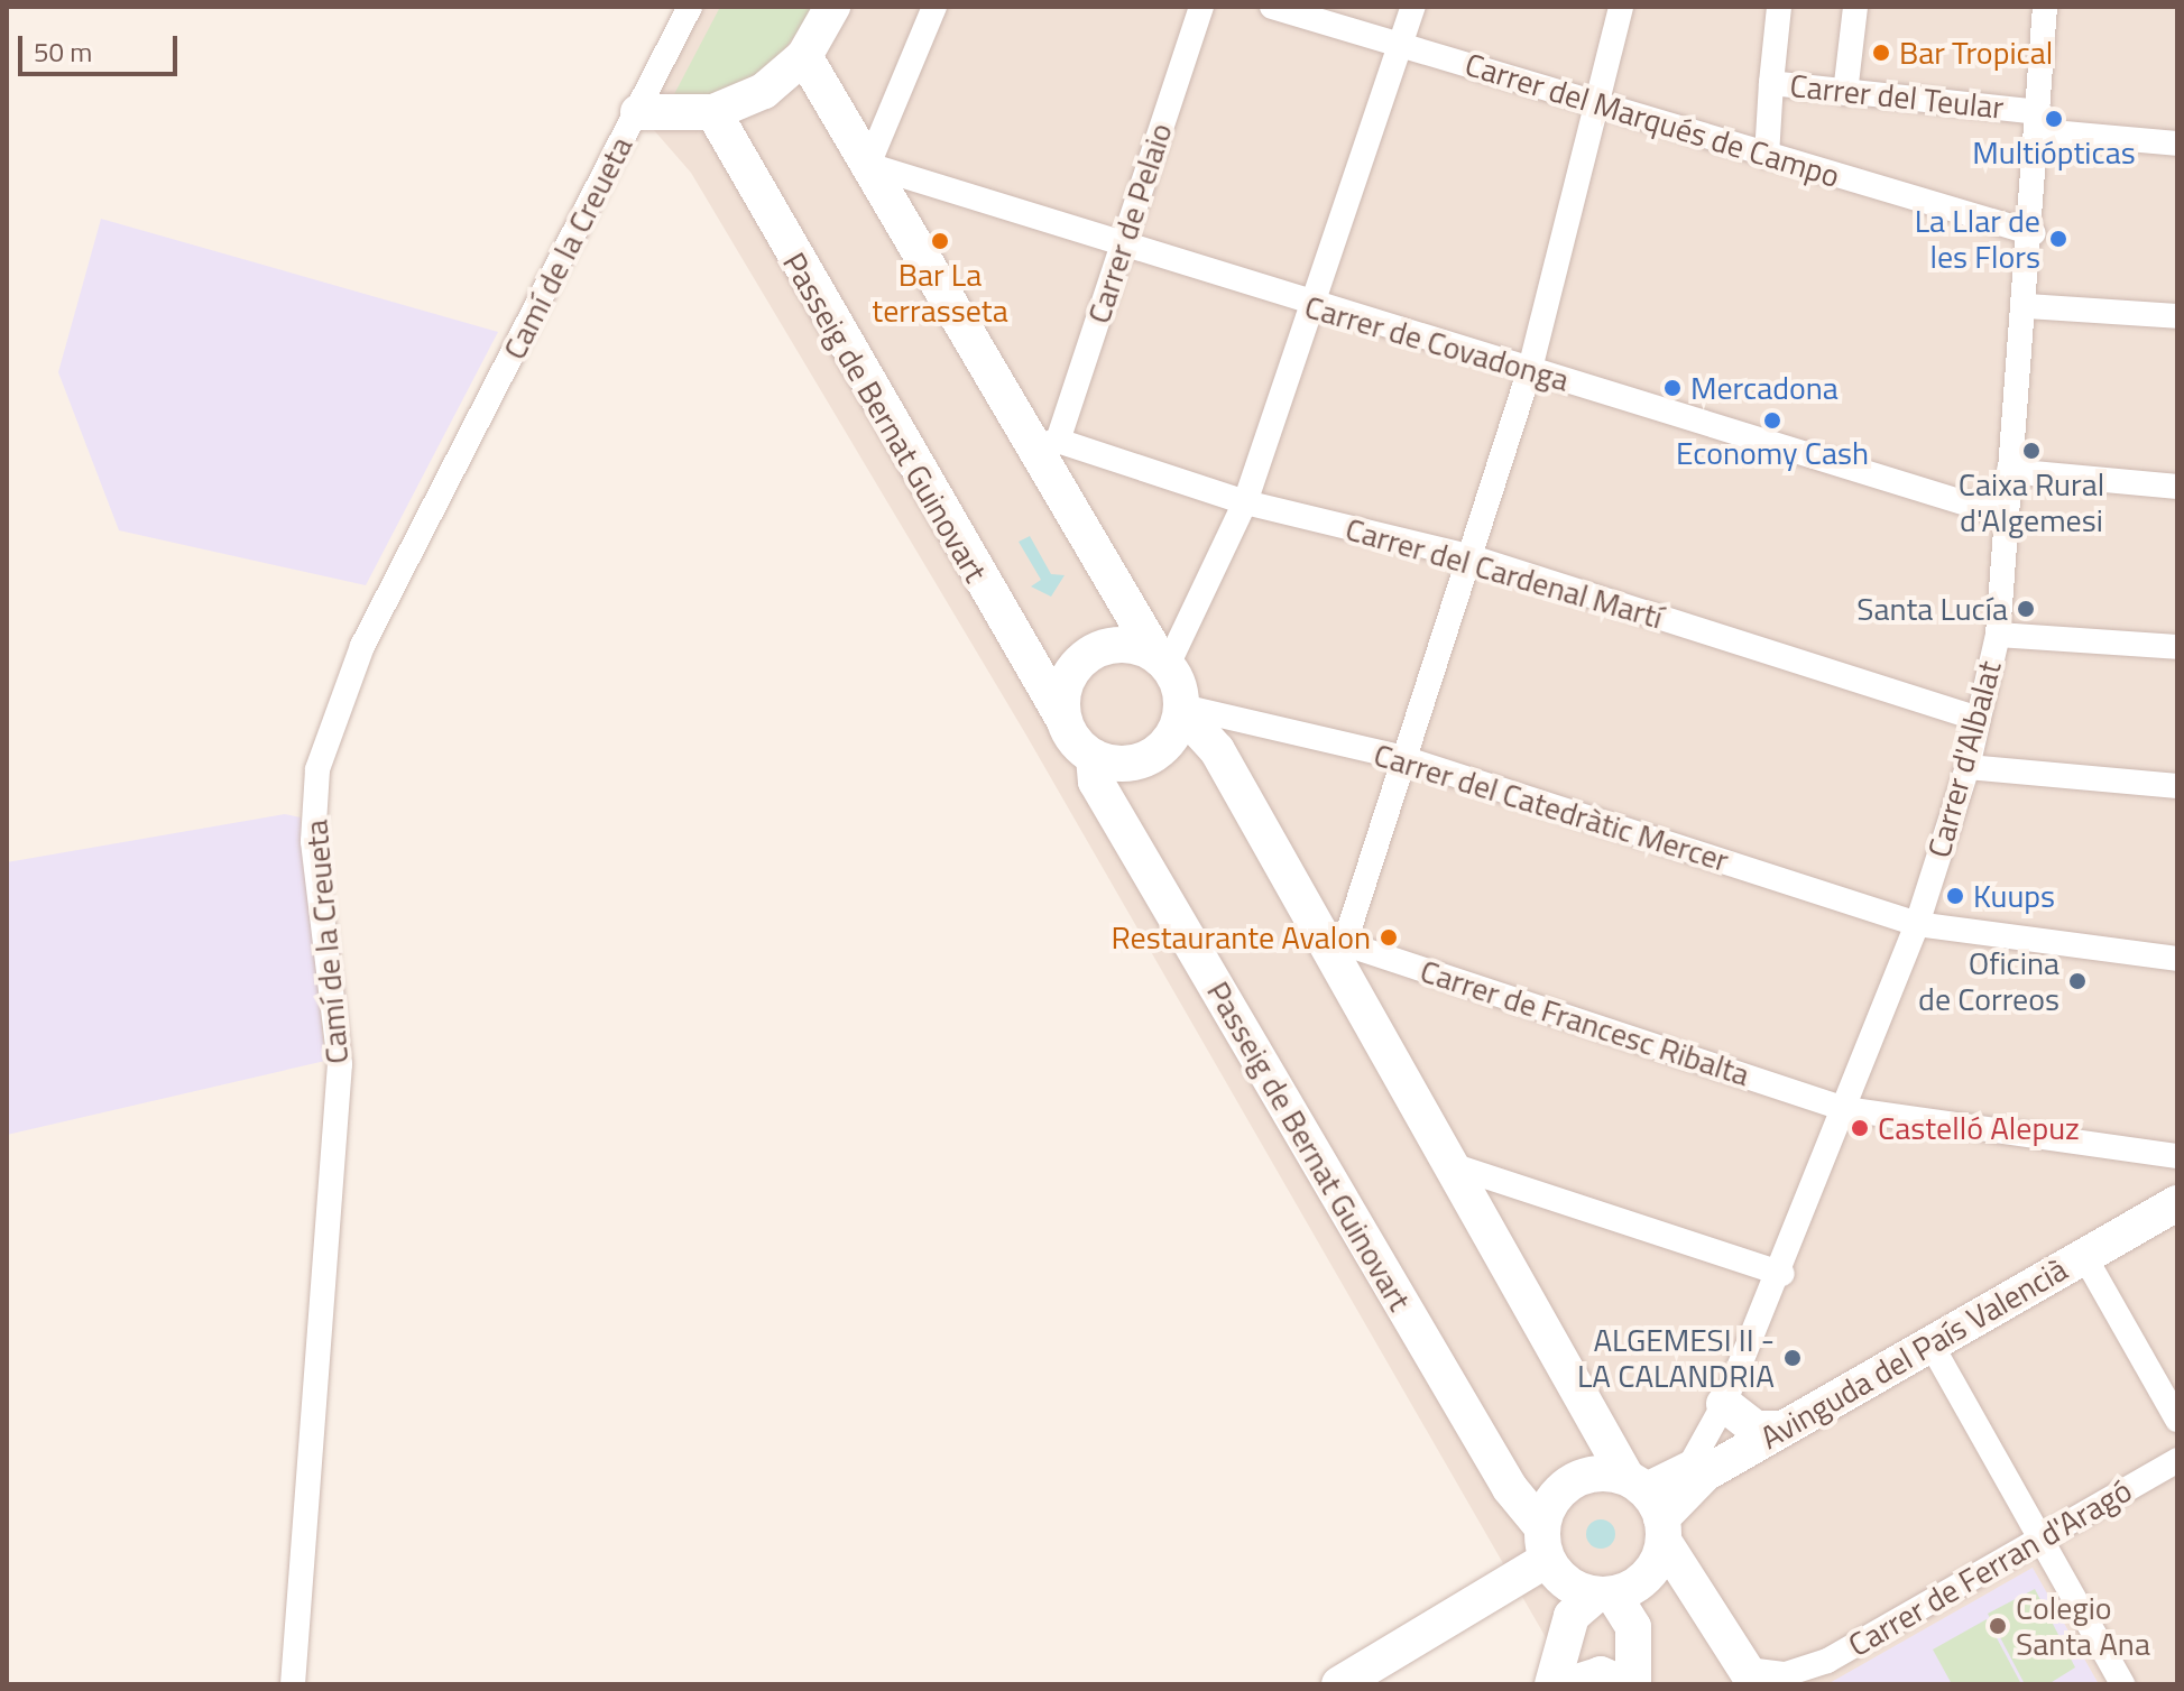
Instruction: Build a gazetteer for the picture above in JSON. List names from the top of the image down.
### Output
{
  "streets": {
    "street": [
      "Carrer del Teular",
      "Carrer del Marqués de Campo",
      "Carrer de Pelaio",
      "Camí de la Creueta",
      "Carrer de Covadonga",
      "Passeig de Bernat Guinovart",
      "Carrer del Cardenal Martí",
      "Carrer d'Albalat",
      "Carrer del Catedràtic Mercer",
      "Carrer de Francesc Ribalta",
      "Avinguda del País Valencià",
      "Carrer de Ferran d'Aragó"
    ]
  },
  "crossings": [
    ["Carrer del Teular", "Carrer del Marqués de Campo"],
    ["Carrer del Teular", "Carrer d'Albalat"],
    ["Carrer del Marqués de Campo", "Carrer d'Albalat"],
    ["Carrer de Pelaio", "Carrer de Covadonga"],
    ["Carrer de Pelaio", "Carrer del Cardenal Martí"],
    ["Carrer de Covadonga", "Carrer d'Albalat"],
    ["Passeig de Bernat Guinovart", "Carrer d'Albalat"],
    ["Passeig de Bernat Guinovart", "Carrer del Catedràtic Mercer"],
    ["Passeig de Bernat Guinovart", "Avinguda del País Valencià"],
    ["Carrer del Cardenal Martí", "Carrer d'Albalat"],
    ["Carrer d'Albalat", "Carrer del Catedràtic Mercer"],
    ["Carrer d'Albalat", "Carrer de Francesc Ribalta"],
    ["Carrer d'Albalat", "Avinguda del País Valencià"]
  ],
  "places": [
    "Bar Tropical",
    "Multiópticas",
    "La Llar de les Flors",
    "Bar La terrasseta",
    "Mercadona",
    "Economy Cash",
    "Caixa Rural d'Algemesi",
    "Santa Lucía",
    "Kuups",
    "Restaurante Avalon",
    "Oficina de Correos",
    "Castelló Alepuz",
    "ALGEMESI II - LA CALANDRIA",
    "Colegio Santa Ana"
  ],
  "scale_bar": "50 m"
}
